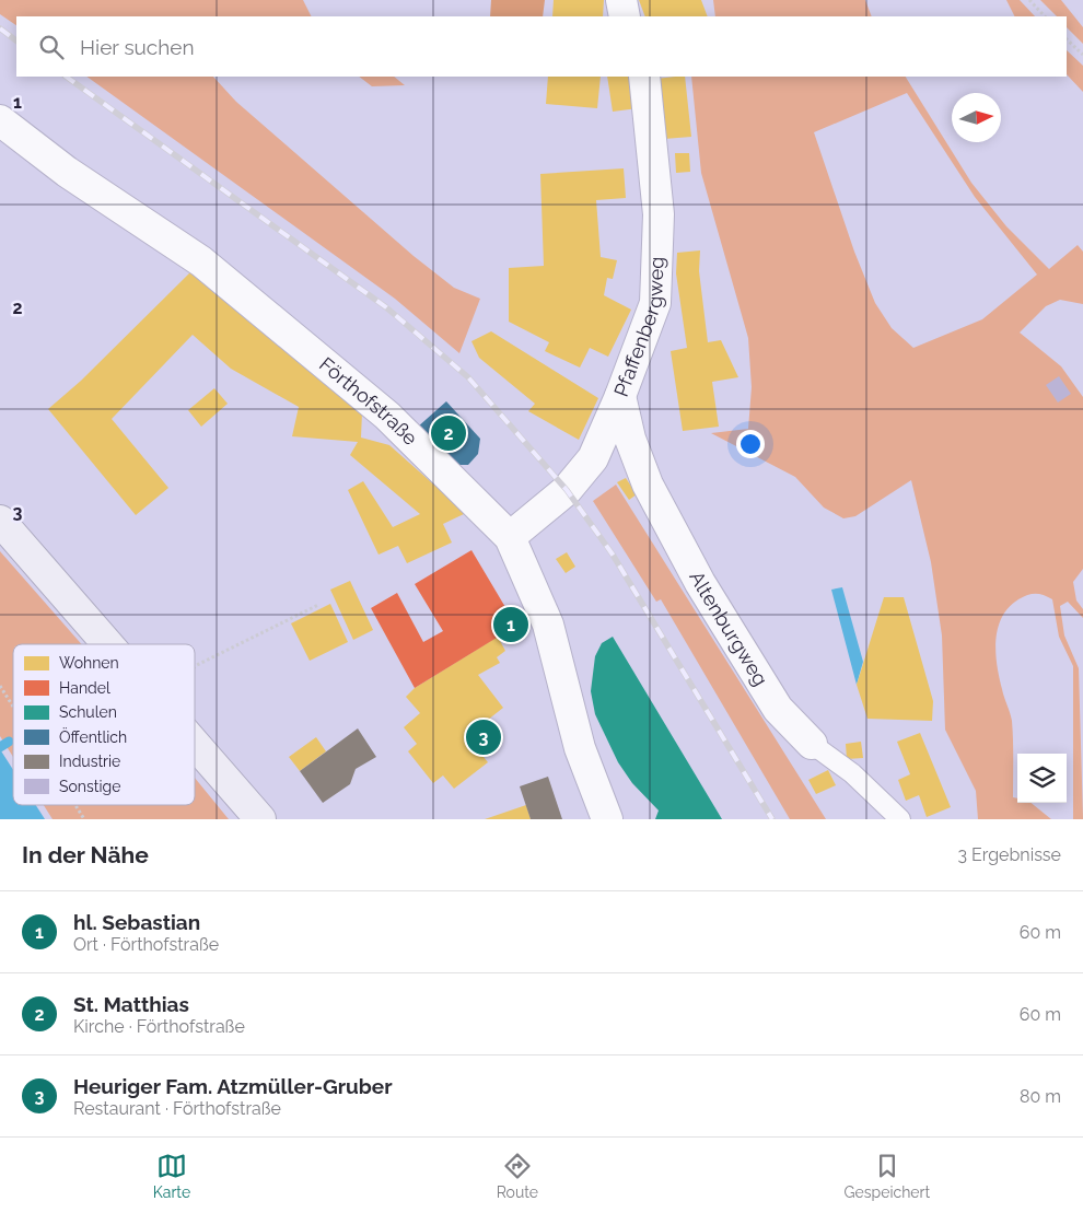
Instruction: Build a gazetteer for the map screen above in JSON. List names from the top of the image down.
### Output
{
  "streets": {
    "street": ["Pfaffenbergweg", "Förthofstraße", "Altenburgweg"]
  },
  "crossings": [
    ["Pfaffenbergweg", "Förthofstraße"],
    ["Pfaffenbergweg", "Altenburgweg"]
  ],
  "legend": [
    "Wohnen",
    "Handel",
    "Schulen",
    "Öffentlich",
    "Industrie",
    "Sonstige"
  ],
  "north": "right",
  "page": {
    "search": "Hier suchen",
    "pins": ["2", "1", "3"],
    "heading": ["In der Nähe", "3 Ergebnisse"],
    "list": [
      {
        "mark": "1",
        "name": "hl. Sebastian",
        "note": "Ort · Förthofstraße",
        "value": "60 m"
      },
      {
        "mark": "2",
        "name": "St. Matthias",
        "note": "Kirche · Förthofstraße",
        "value": "60 m"
      },
      {
        "mark": "3",
        "name": "Heuriger Fam. Atzmüller-Gruber",
        "note": "Restaurant · Förthofstraße",
        "value": "80 m"
      }
    ],
    "nav": ["Karte", "Route", "Gespeichert"]
  },
  "grid": {
    "rows": ["1", "2", "3"]
  }
}
